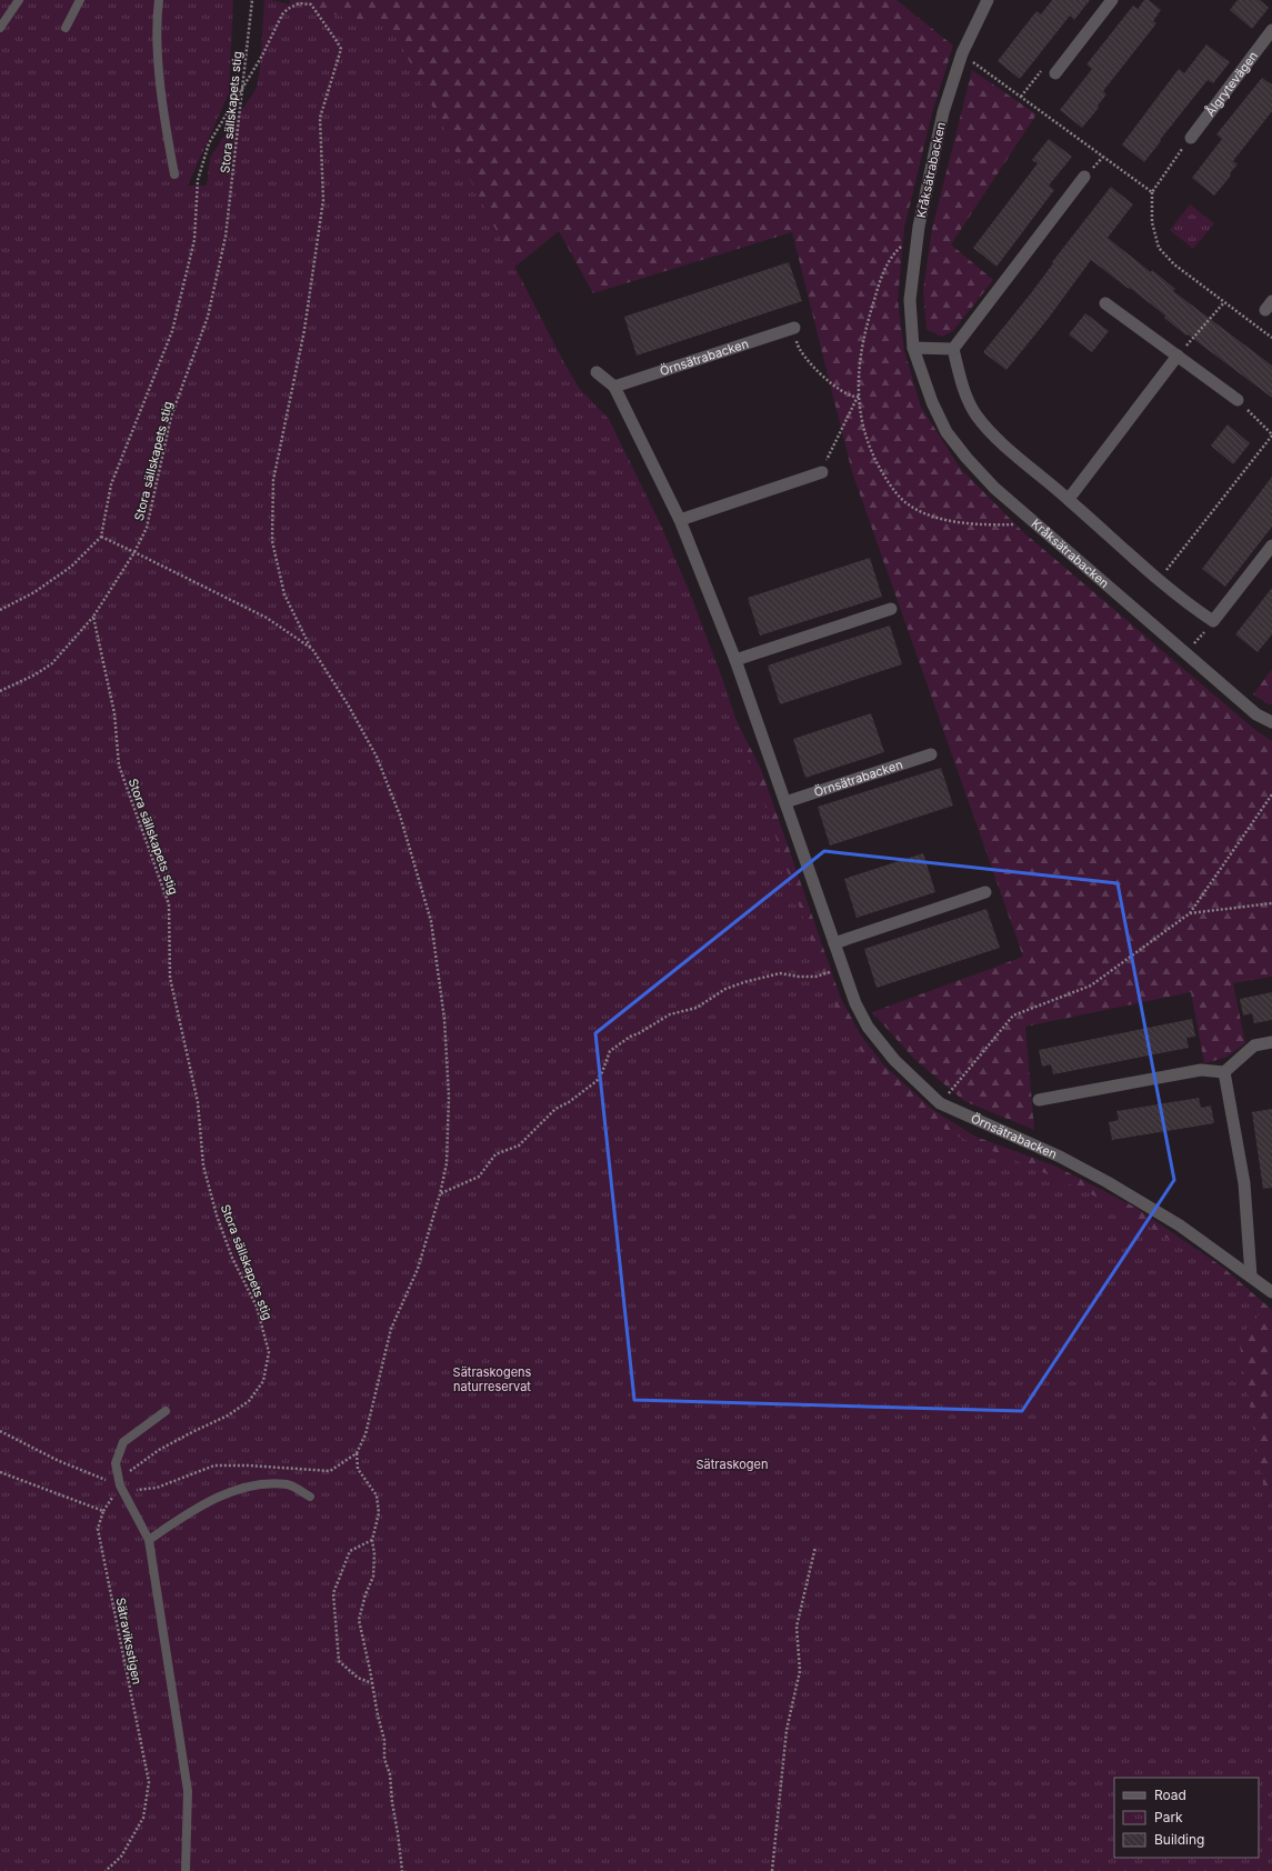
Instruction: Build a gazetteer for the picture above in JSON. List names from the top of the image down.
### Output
{
  "streets": {
    "street": ["Ålgrytevägen", "Kråksätrabacken", "Örnsätrabacken"],
    "path": ["Stora sällskapets stig", "Sätraviksstigen"]
  },
  "parks": ["Sätraskogens naturreservat", "Sätraskogen"],
  "legend": ["Road", "Park", "Building"]
}
